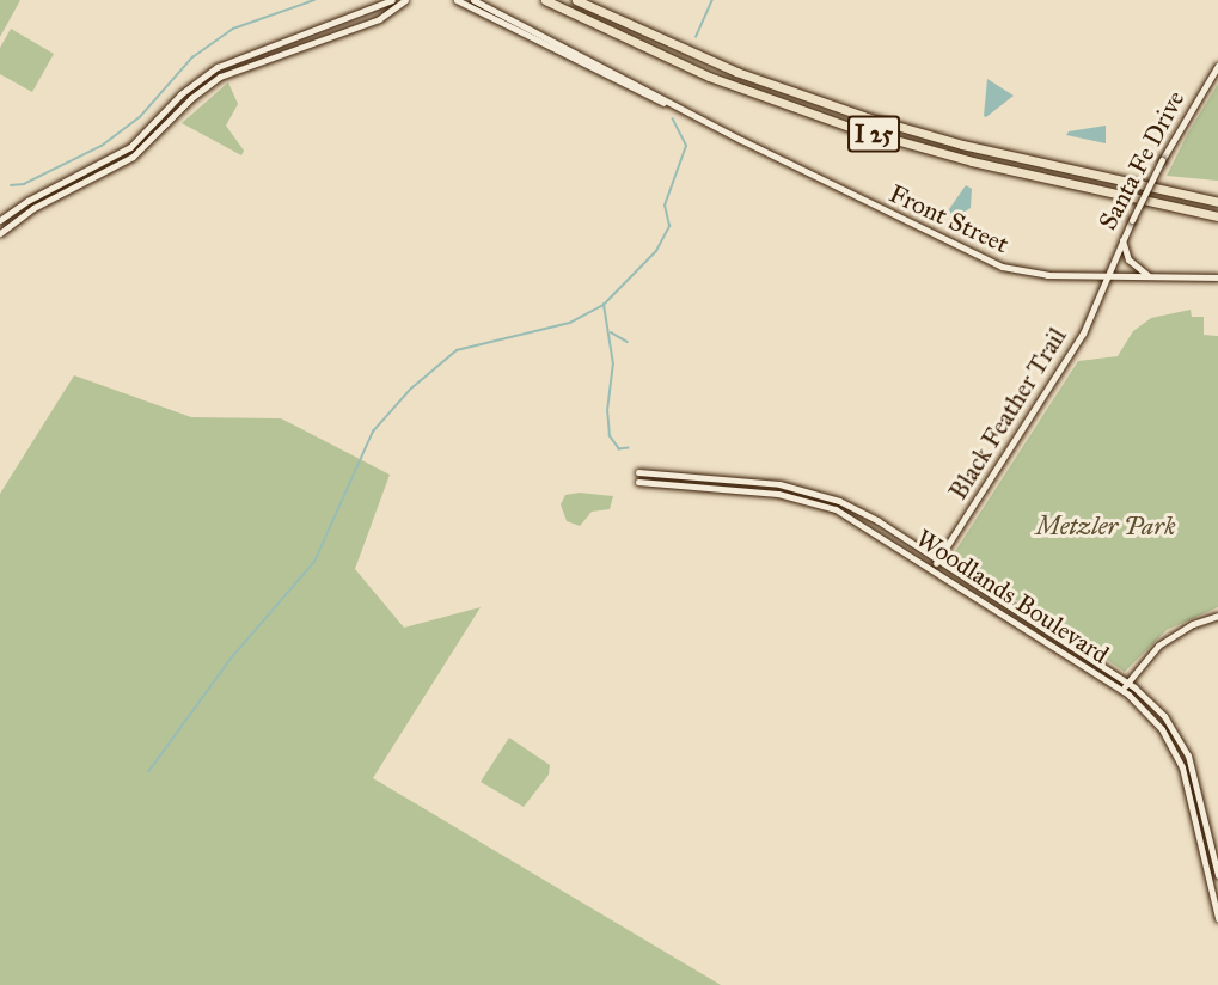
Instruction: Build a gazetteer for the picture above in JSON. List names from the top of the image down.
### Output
{
  "streets": {
    "highway": ["I 25"],
    "street": [
      "Santa Fe Drive",
      "Front Street",
      "Black Feather Trail",
      "Woodlands Boulevard"
    ]
  },
  "crossings": [
    ["Santa Fe Drive", "Front Street"],
    ["Santa Fe Drive", "Black Feather Trail"],
    ["Front Street", "Black Feather Trail"],
    ["Black Feather Trail", "Woodlands Boulevard"]
  ],
  "parks": ["Metzler Park"]
}
